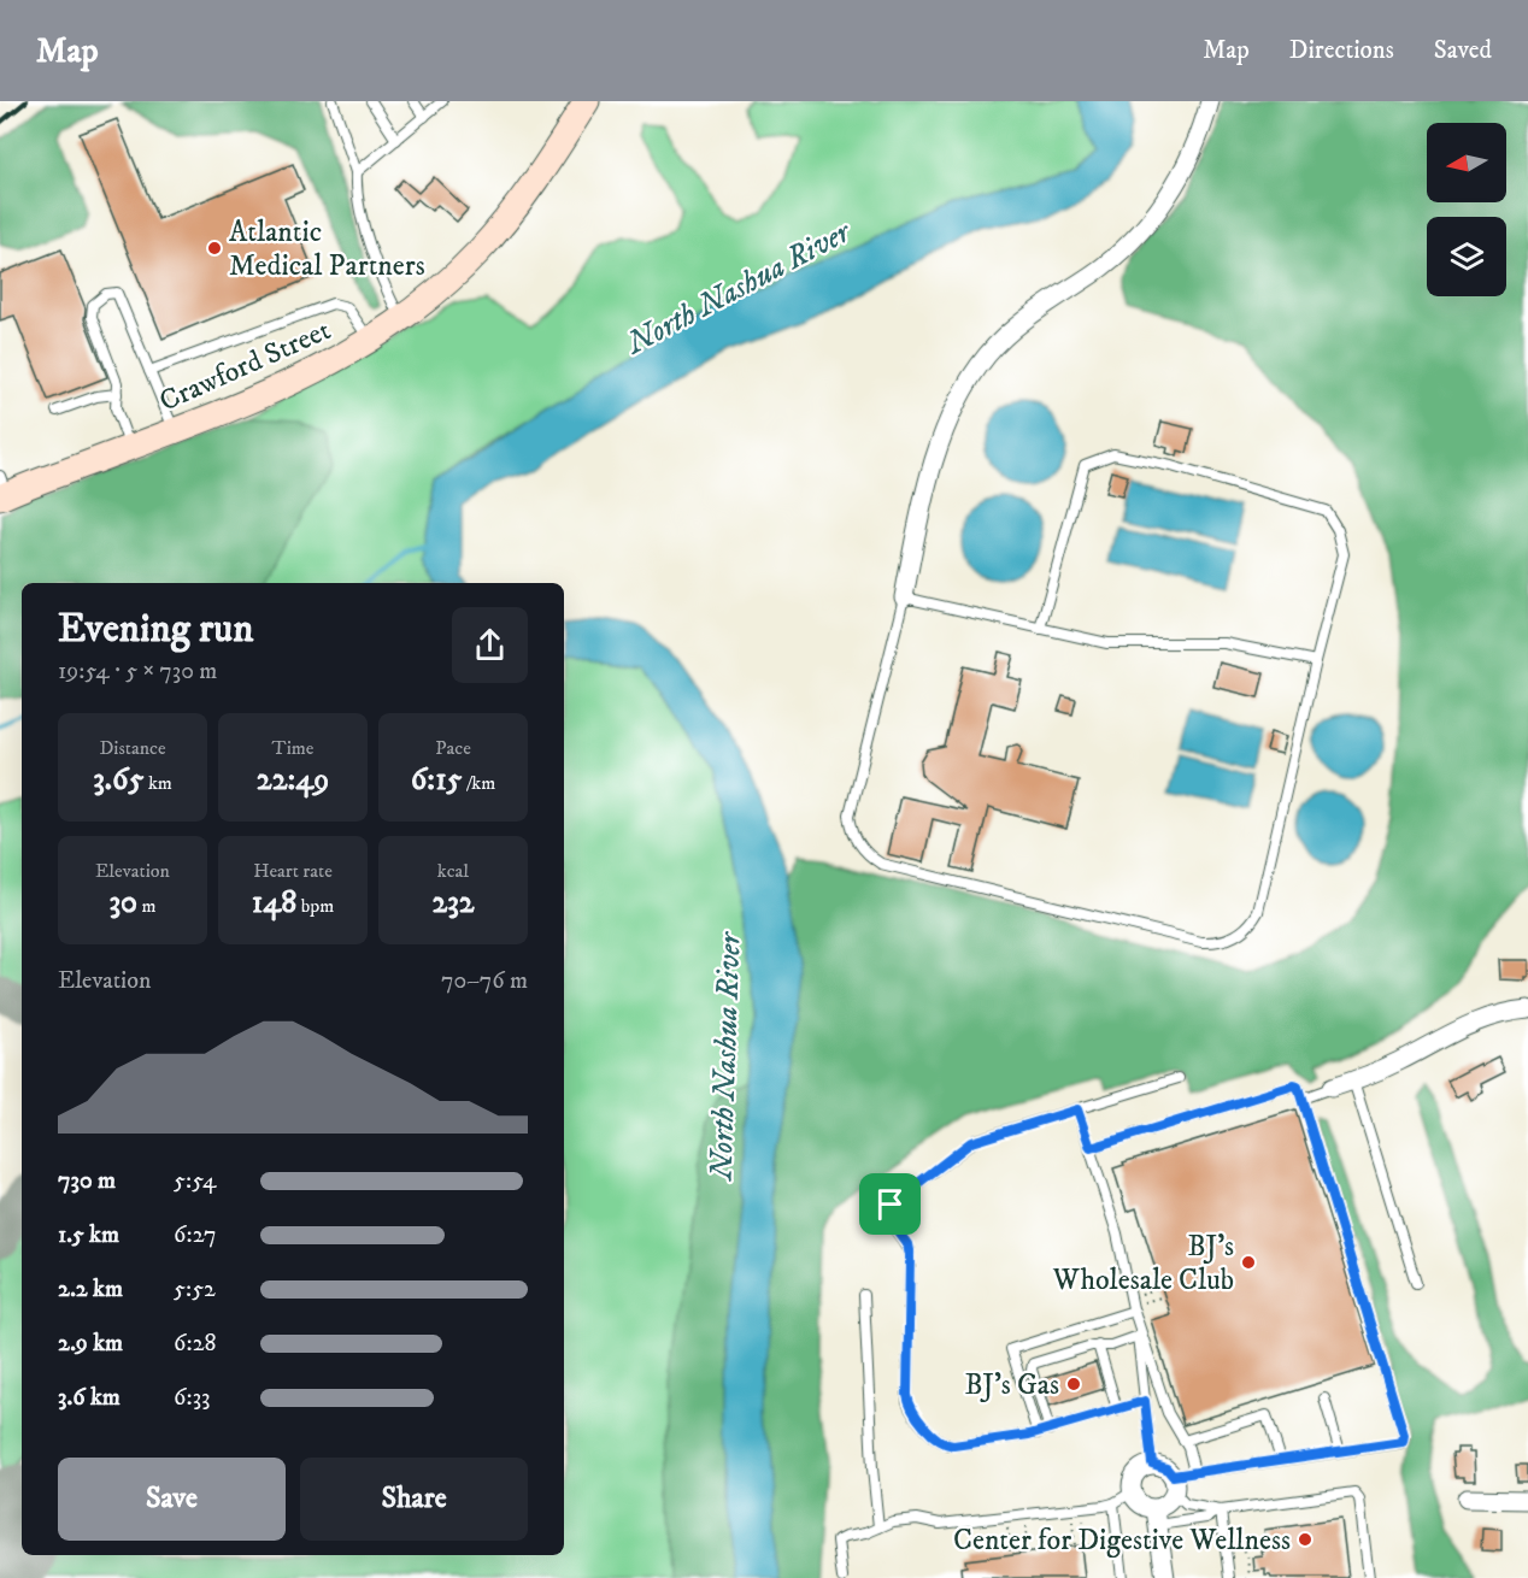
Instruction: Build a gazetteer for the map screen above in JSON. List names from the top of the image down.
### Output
{
  "streets": {
    "main road": ["Crawford Street"]
  },
  "water": ["North Nashua River"],
  "places": [
    "Atlantic Medical Partners",
    "BJ's Wholesale Club",
    "BJ's Gas",
    "Center for Digestive Wellness"
  ],
  "north": "left",
  "page": {
    "header": "Map",
    "nav": ["Map", "Directions", "Saved"],
    "heading": ["Evening run", "19:54 · 5 × 730 m"],
    "stats": [
      ["Distance", "3.65 km"],
      ["Time", "22:49"],
      ["Pace", "6:15 /km"],
      ["Elevation", "30 m"],
      ["Heart rate", "148 bpm"],
      ["kcal", "232"]
    ],
    "chart": ["Elevation", "70–76 m"],
    "list": [
      {
        "name": "730 m",
        "note": "5:54"
      },
      {
        "name": "1.5 km",
        "note": "6:27"
      },
      {
        "name": "2.2 km",
        "note": "5:52"
      },
      {
        "name": "2.9 km",
        "note": "6:28"
      },
      {
        "name": "3.6 km",
        "note": "6:33"
      }
    ],
    "buttons": ["Save", "Share"]
  }
}
